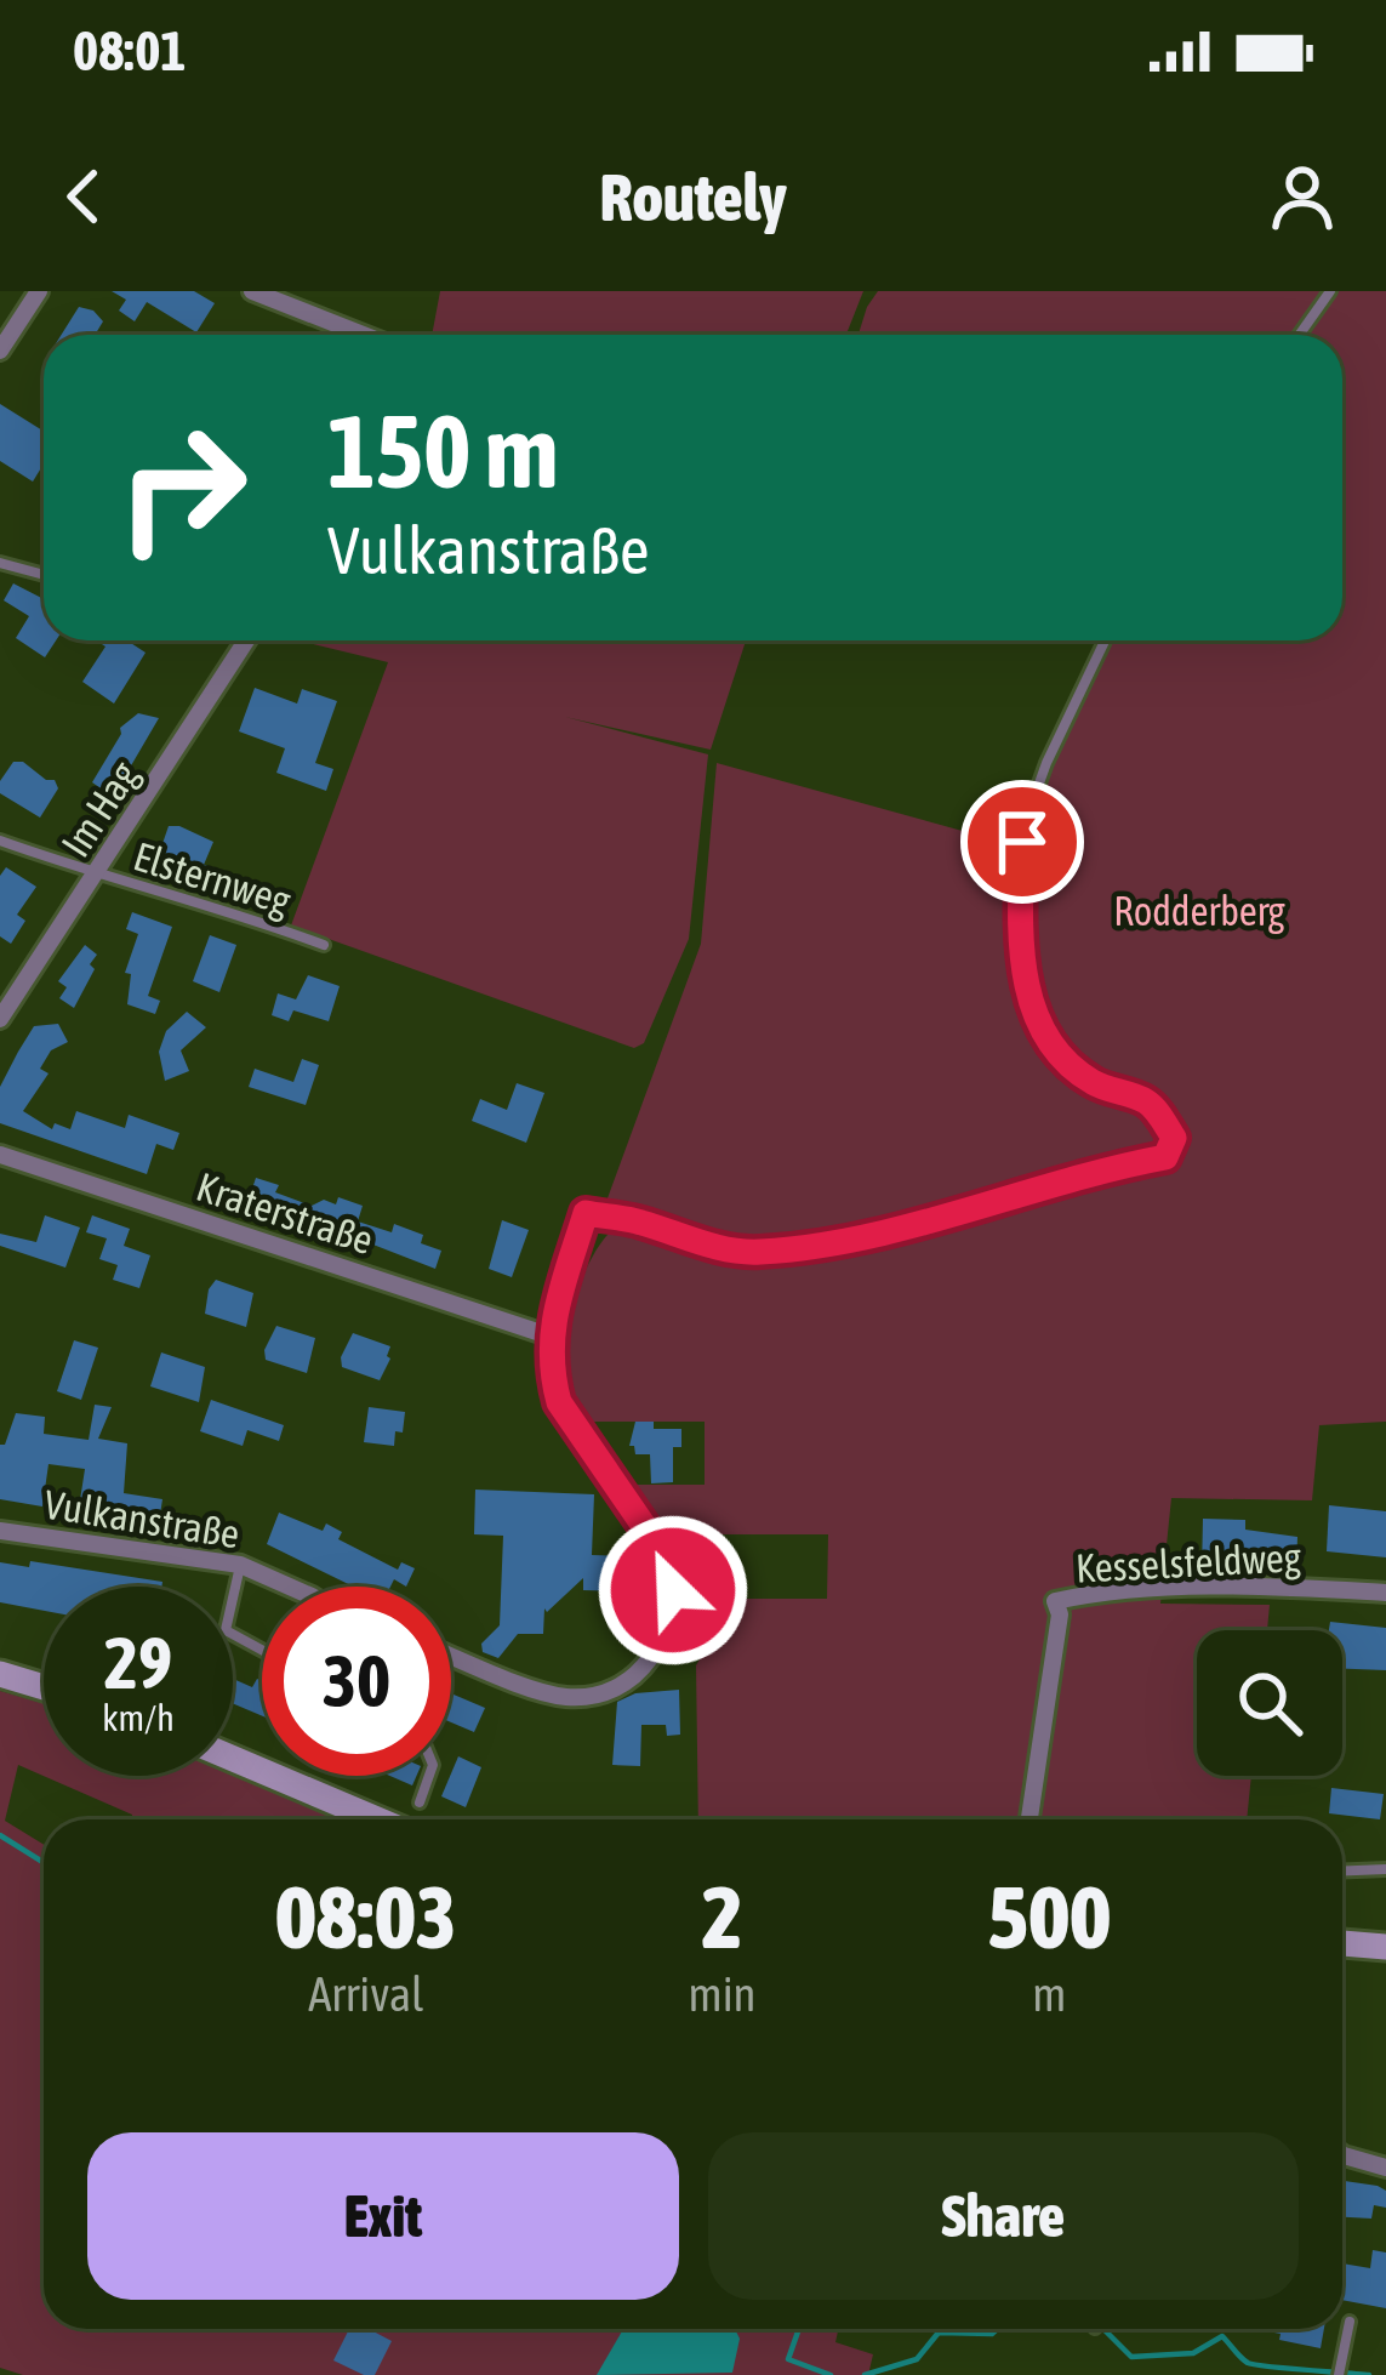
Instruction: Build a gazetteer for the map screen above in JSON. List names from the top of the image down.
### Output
{
  "streets": {
    "street": [
      "Im Hag",
      "Kraterstraße",
      "Vulkanstraße",
      "Kesselsfeldweg"
    ],
    "lane": ["Elsternweg"]
  },
  "crossings": [
    ["Im Hag", "Elsternweg"]
  ],
  "parks": ["Rodderberg"],
  "page": {
    "status": "08:01",
    "header": "Routely",
    "turn": ["150 m", "Vulkanstraße"],
    "speed": "29 km/h",
    "limit": "30",
    "eta": [
      "08:03",
      "Arrival",
      "2",
      "min",
      "500",
      "m"
    ],
    "buttons": ["Exit", "Share"]
  }
}
